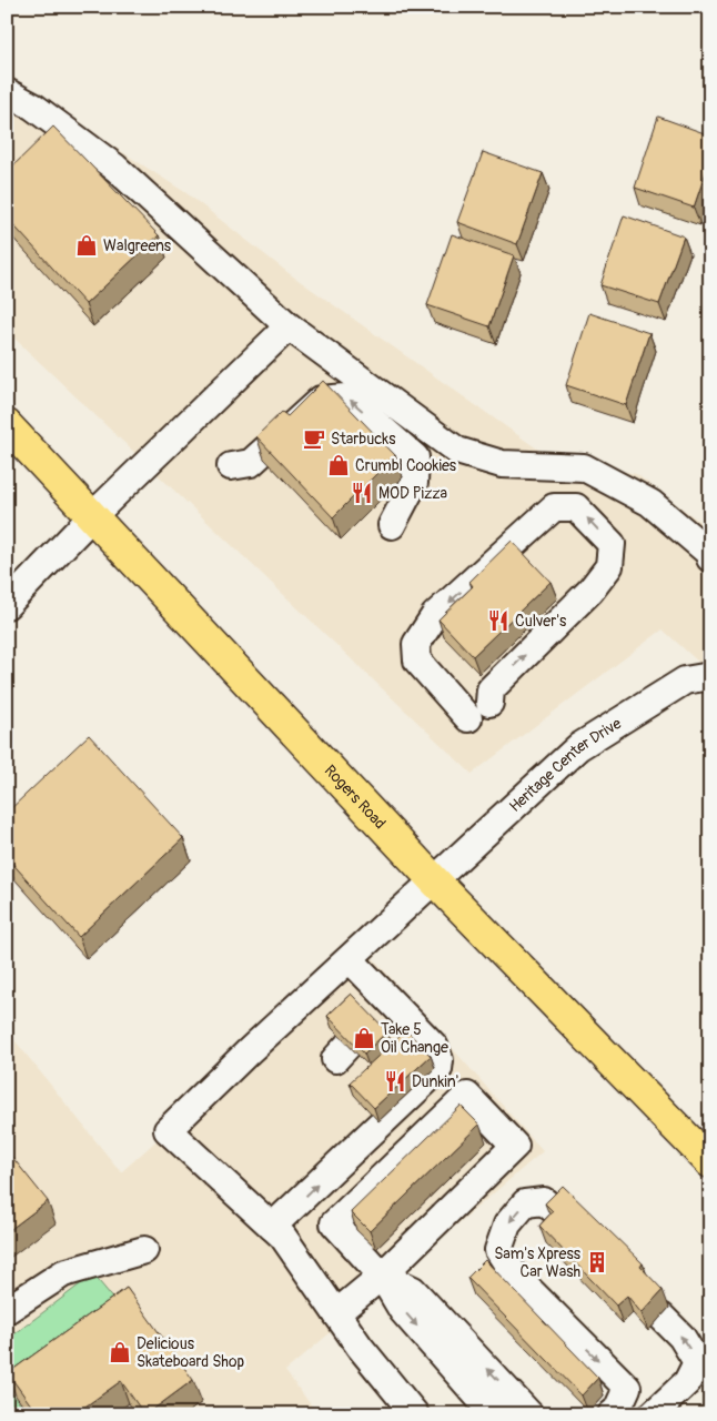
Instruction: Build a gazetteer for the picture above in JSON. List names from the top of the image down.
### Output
{
  "streets": {
    "main road": ["Rogers Road"],
    "street": ["Heritage Center Drive"]
  },
  "crossings": [
    ["Heritage Center Drive", "Rogers Road"]
  ],
  "places": {
    "shop": [
      "Walgreens",
      "Crumbl Cookies",
      "Take 5 Oil Change",
      "Delicious Skateboard Shop"
    ],
    "cafe": ["Starbucks"],
    "restaurant": ["MOD Pizza", "Culver's", "Dunkin'"],
    "building": ["Sam's Xpress Car Wash"]
  }
}
